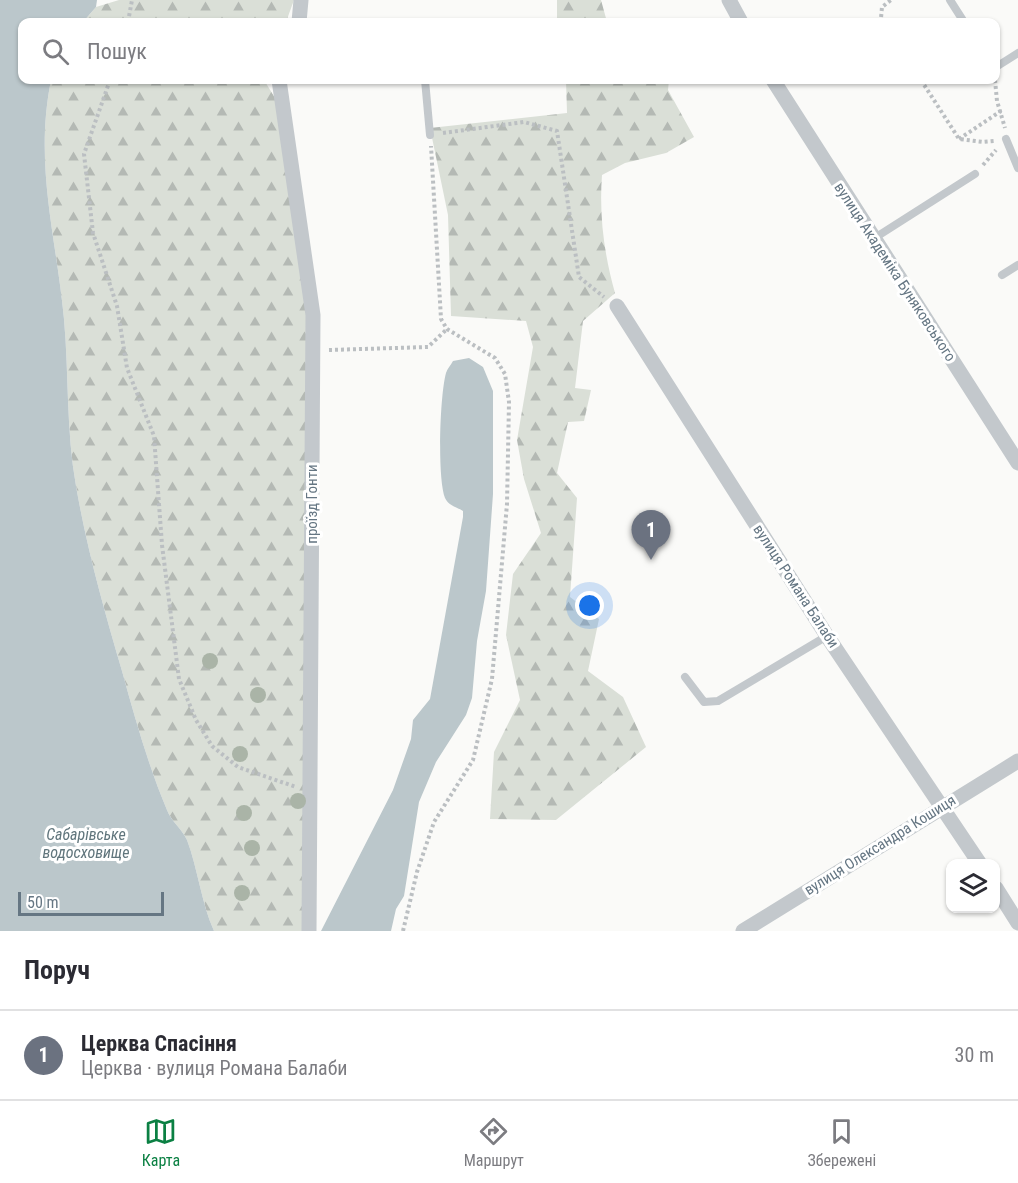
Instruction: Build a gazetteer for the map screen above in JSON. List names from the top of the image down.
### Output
{
  "streets": {
    "street": [
      "вулиця Академіка Буняковського",
      "проїзд Гонти",
      "вулиця Романа Балаби",
      "вулиця Олександра Кошиця"
    ]
  },
  "crossings": [
    ["вулиця Романа Балаби", "вулиця Олександра Кошиця"]
  ],
  "water": ["Сабарівське водосховище"],
  "scale_bar": "50 m",
  "page": {
    "search": "Пошук",
    "pins": "1",
    "scale": "50 m",
    "heading": "Поруч",
    "list": [
      {
        "mark": "1",
        "name": "Церква Спасіння",
        "note": "Церква · вулиця Романа Балаби",
        "value": "30 m"
      }
    ],
    "nav": ["Карта", "Маршрут", "Збережені"]
  }
}
